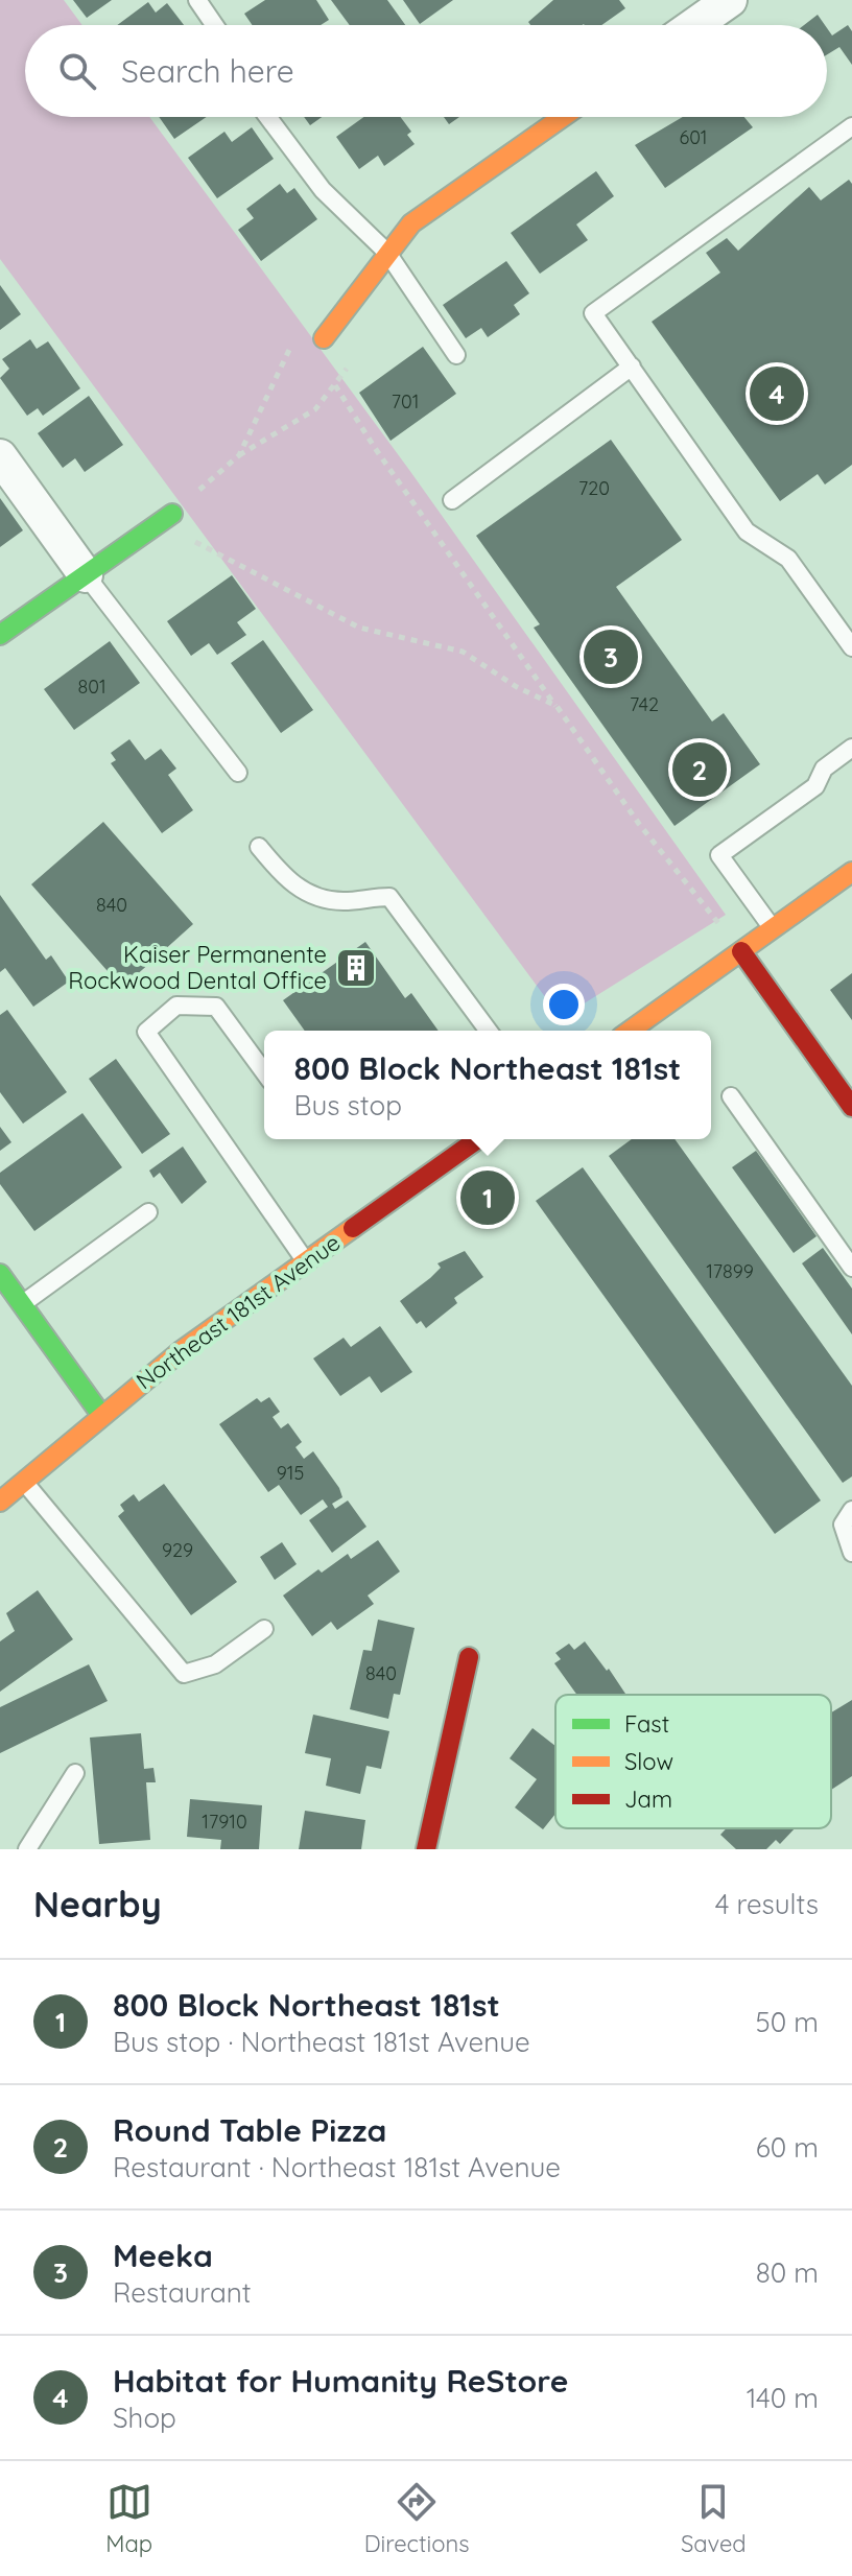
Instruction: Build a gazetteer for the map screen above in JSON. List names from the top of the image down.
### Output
{
  "streets": {
    "street": ["Northeast 181st Avenue"]
  },
  "places": {
    "building": ["Kaiser Permanente Rockwood Dental Office"]
  },
  "house_numbers": [
    "601",
    "701",
    "720",
    "801",
    "742",
    "840",
    "17899",
    "915",
    "929",
    "840",
    "17910"
  ],
  "legend": ["Fast", "Slow", "Jam"],
  "page": {
    "search": "Search here",
    "pins": [
      "4",
      "3",
      "2",
      "1"
    ],
    "popup": ["800 Block Northeast 181st", "Bus stop"],
    "heading": ["Nearby", "4 results"],
    "list": [
      {
        "mark": "1",
        "name": "800 Block Northeast 181st",
        "note": "Bus stop · Northeast 181st Avenue",
        "value": "50 m"
      },
      {
        "mark": "2",
        "name": "Round Table Pizza",
        "note": "Restaurant · Northeast 181st Avenue",
        "value": "60 m"
      },
      {
        "mark": "3",
        "name": "Meeka",
        "note": "Restaurant",
        "value": "80 m"
      },
      {
        "mark": "4",
        "name": "Habitat for Humanity ReStore",
        "note": "Shop",
        "value": "140 m"
      }
    ],
    "nav": ["Map", "Directions", "Saved"]
  }
}
